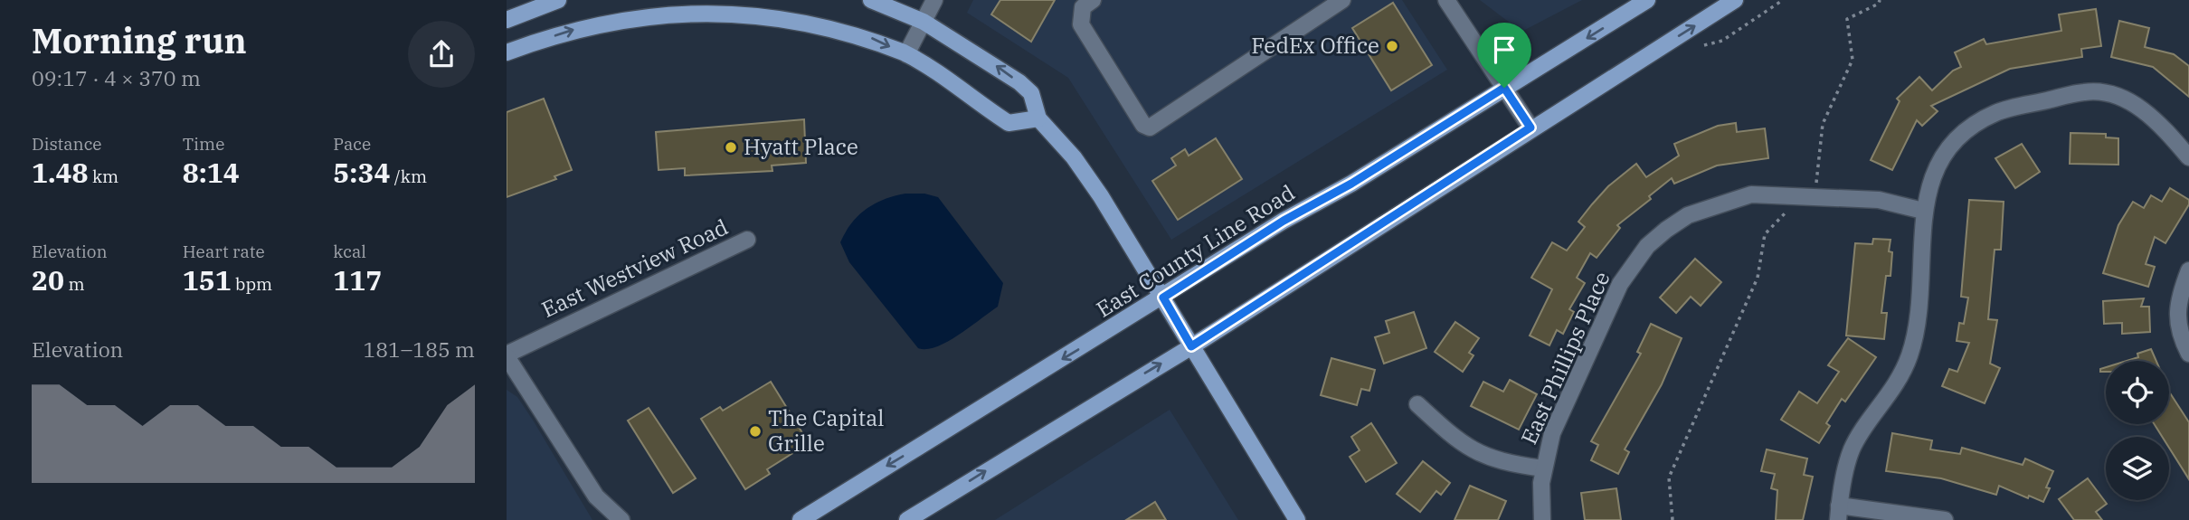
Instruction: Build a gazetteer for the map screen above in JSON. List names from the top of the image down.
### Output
{
  "streets": {
    "main road": ["East County Line Road"],
    "street": ["East Westview Road", "East Phillips Place"]
  },
  "places": ["FedEx Office", "Hyatt Place", "The Capital Grille"],
  "page": {
    "heading": ["Morning run", "09:17 · 4 × 370 m"],
    "stats": [
      ["Distance", "1.48 km"],
      ["Time", "8:14"],
      ["Pace", "5:34 /km"],
      ["Elevation", "20 m"],
      ["Heart rate", "151 bpm"],
      ["kcal", "117"]
    ],
    "chart": ["Elevation", "181–185 m"]
  }
}
